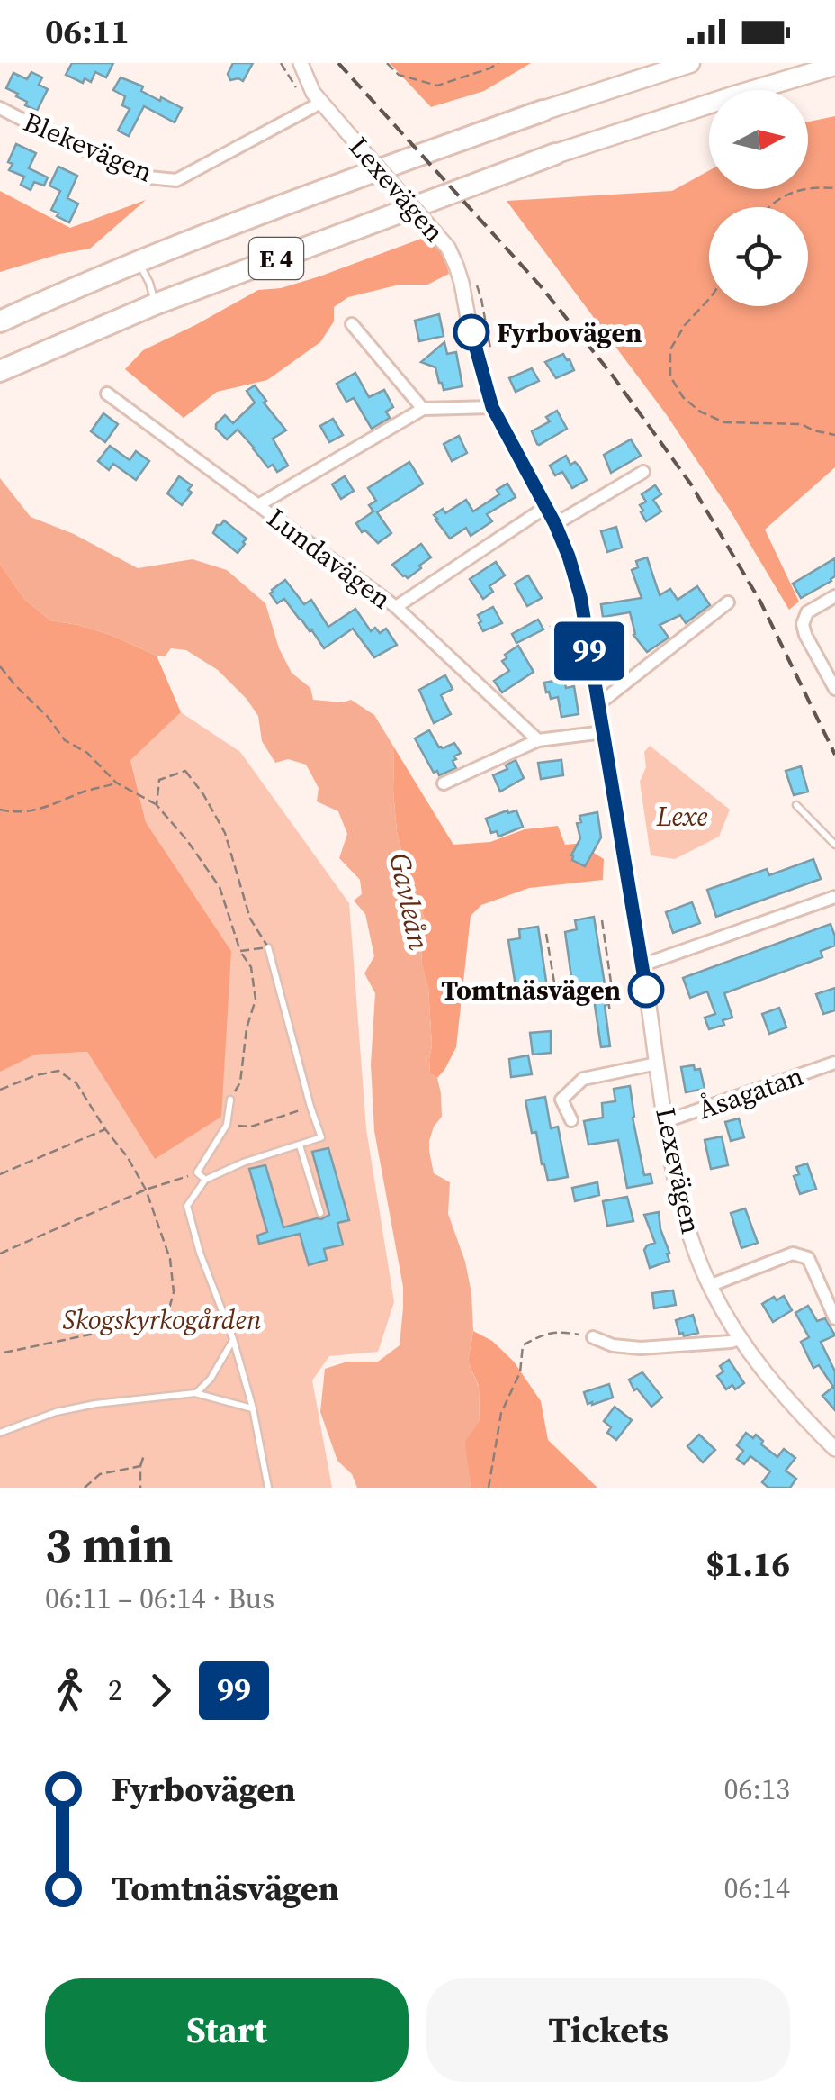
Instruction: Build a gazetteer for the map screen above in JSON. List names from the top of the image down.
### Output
{
  "streets": {
    "highway": ["E 4"],
    "street": [
      "Blekevägen",
      "Lexevägen",
      "Lundavägen",
      "Åsagatan"
    ]
  },
  "crossings": [
    ["Blekevägen", "Lexevägen"],
    ["Lexevägen", "Åsagatan"]
  ],
  "water": ["Gavleån"],
  "parks": ["Lexe", "Skogskyrkogården"],
  "places": ["Fyrbovägen", "Tomtnäsvägen"],
  "lines": ["bus line 99"],
  "north": "right",
  "page": {
    "status": "06:11",
    "on_map": "99",
    "heading": ["3 min", "06:11 – 06:14 · Bus", "$1.16"],
    "legs": ["2", "99"],
    "list": [
      {
        "name": "Fyrbovägen",
        "value": "06:13"
      },
      {
        "name": "Tomtnäsvägen",
        "value": "06:14"
      }
    ],
    "buttons": ["Start", "Tickets"]
  }
}
